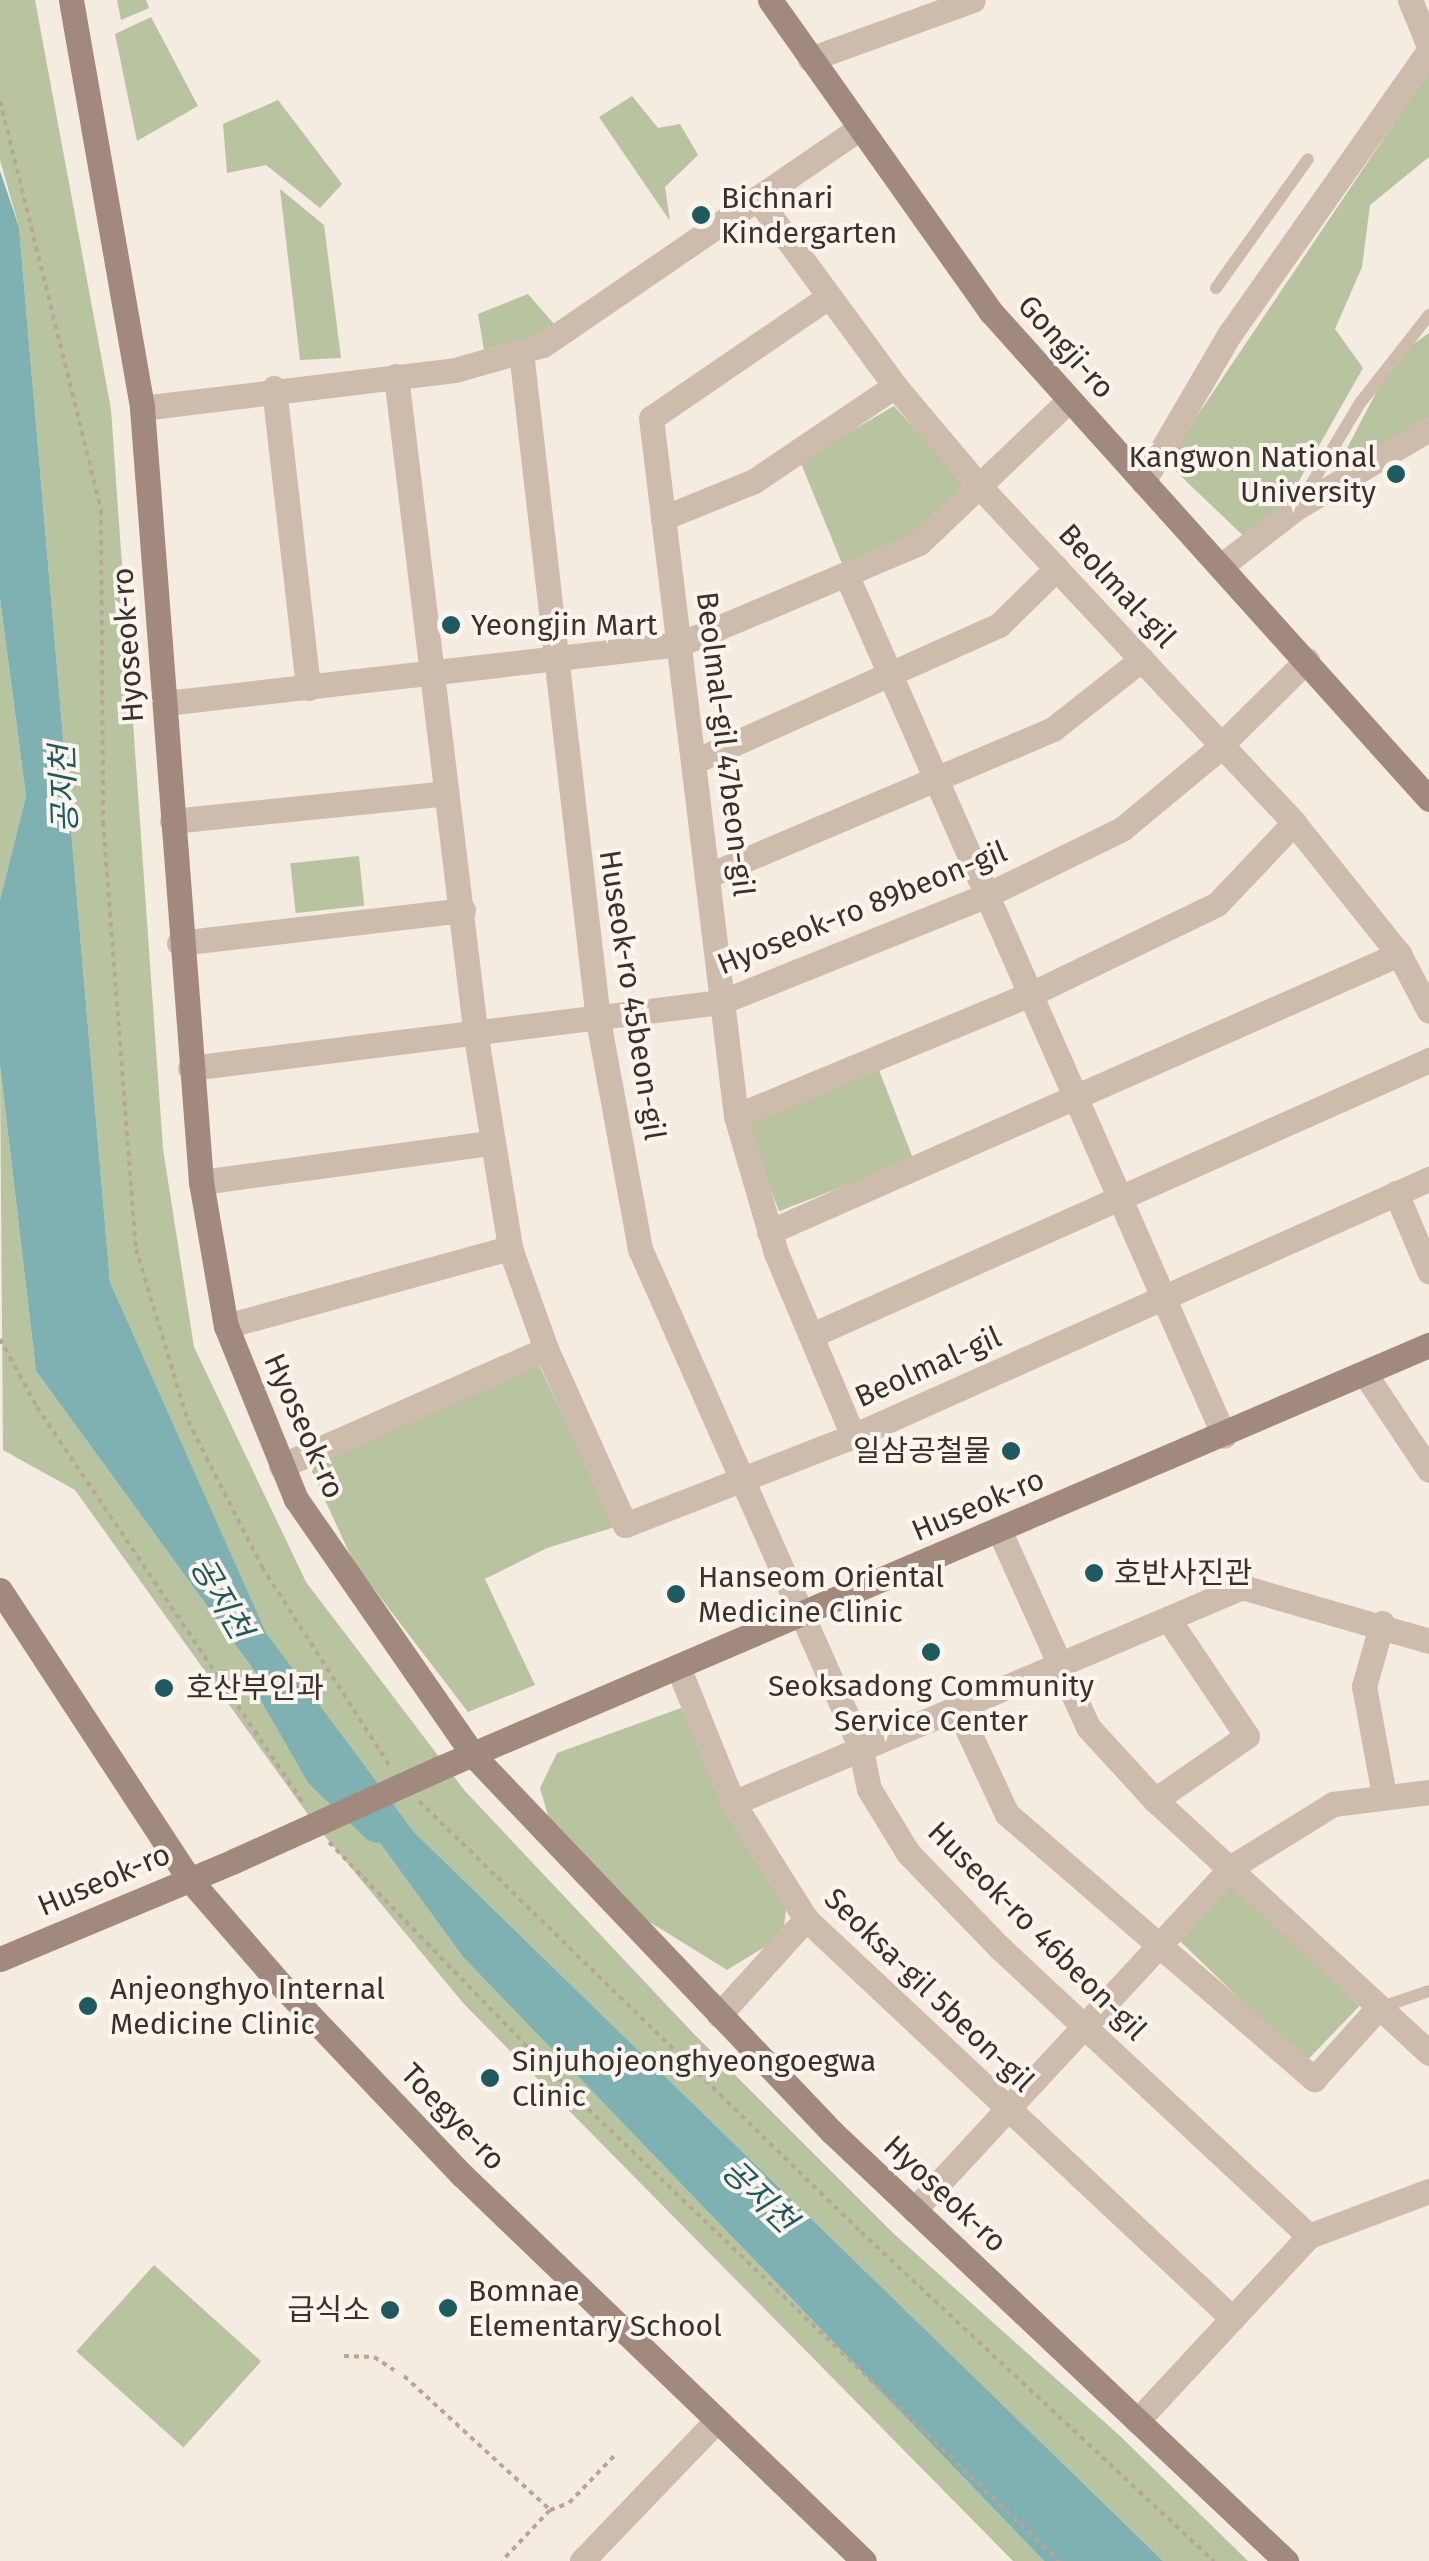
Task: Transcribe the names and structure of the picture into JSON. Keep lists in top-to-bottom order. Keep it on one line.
{"streets":{"street":["Gongji-ro","Beolmal-gil","Hyoseok-ro","Beolmal-gil 47beon-gil","Hyoseok-ro 89beon-gil","Huseok-ro 45beon-gil","Huseok-ro","Huseok-ro 46beon-gil","Seoksa-gil 5beon-gil","Toegye-ro"]},"crossings":[["Gongji-ro","Hyoseok-ro 89beon-gil"],["Beolmal-gil","Beolmal-gil 47beon-gil"],["Beolmal-gil","Hyoseok-ro 89beon-gil"],["Beolmal-gil","Huseok-ro 45beon-gil"],["Hyoseok-ro","Hyoseok-ro 89beon-gil"],["Hyoseok-ro","Huseok-ro"],["Beolmal-gil 47beon-gil","Hyoseok-ro 89beon-gil"],["Hyoseok-ro 89beon-gil","Huseok-ro 45beon-gil"],["Huseok-ro 45beon-gil","Huseok-ro"],["Huseok-ro 45beon-gil","Huseok-ro 46beon-gil"],["Huseok-ro","Huseok-ro 46beon-gil"],["Huseok-ro","Seoksa-gil 5beon-gil"],["Huseok-ro","Toegye-ro"]],"water":["공지천"],"places":["Bichnari Kindergarten","Kangwon National University","Yeongjin Mart","일삼공철물","호반사진관","Hanseom Oriental Medicine Clinic","Seoksadong Community Service Center","호산부인과","Anjeonghyo Internal Medicine Clinic","Sinjuhojeonghyeongoegwa Clinic","Bomnae Elementary School","급식소"]}
